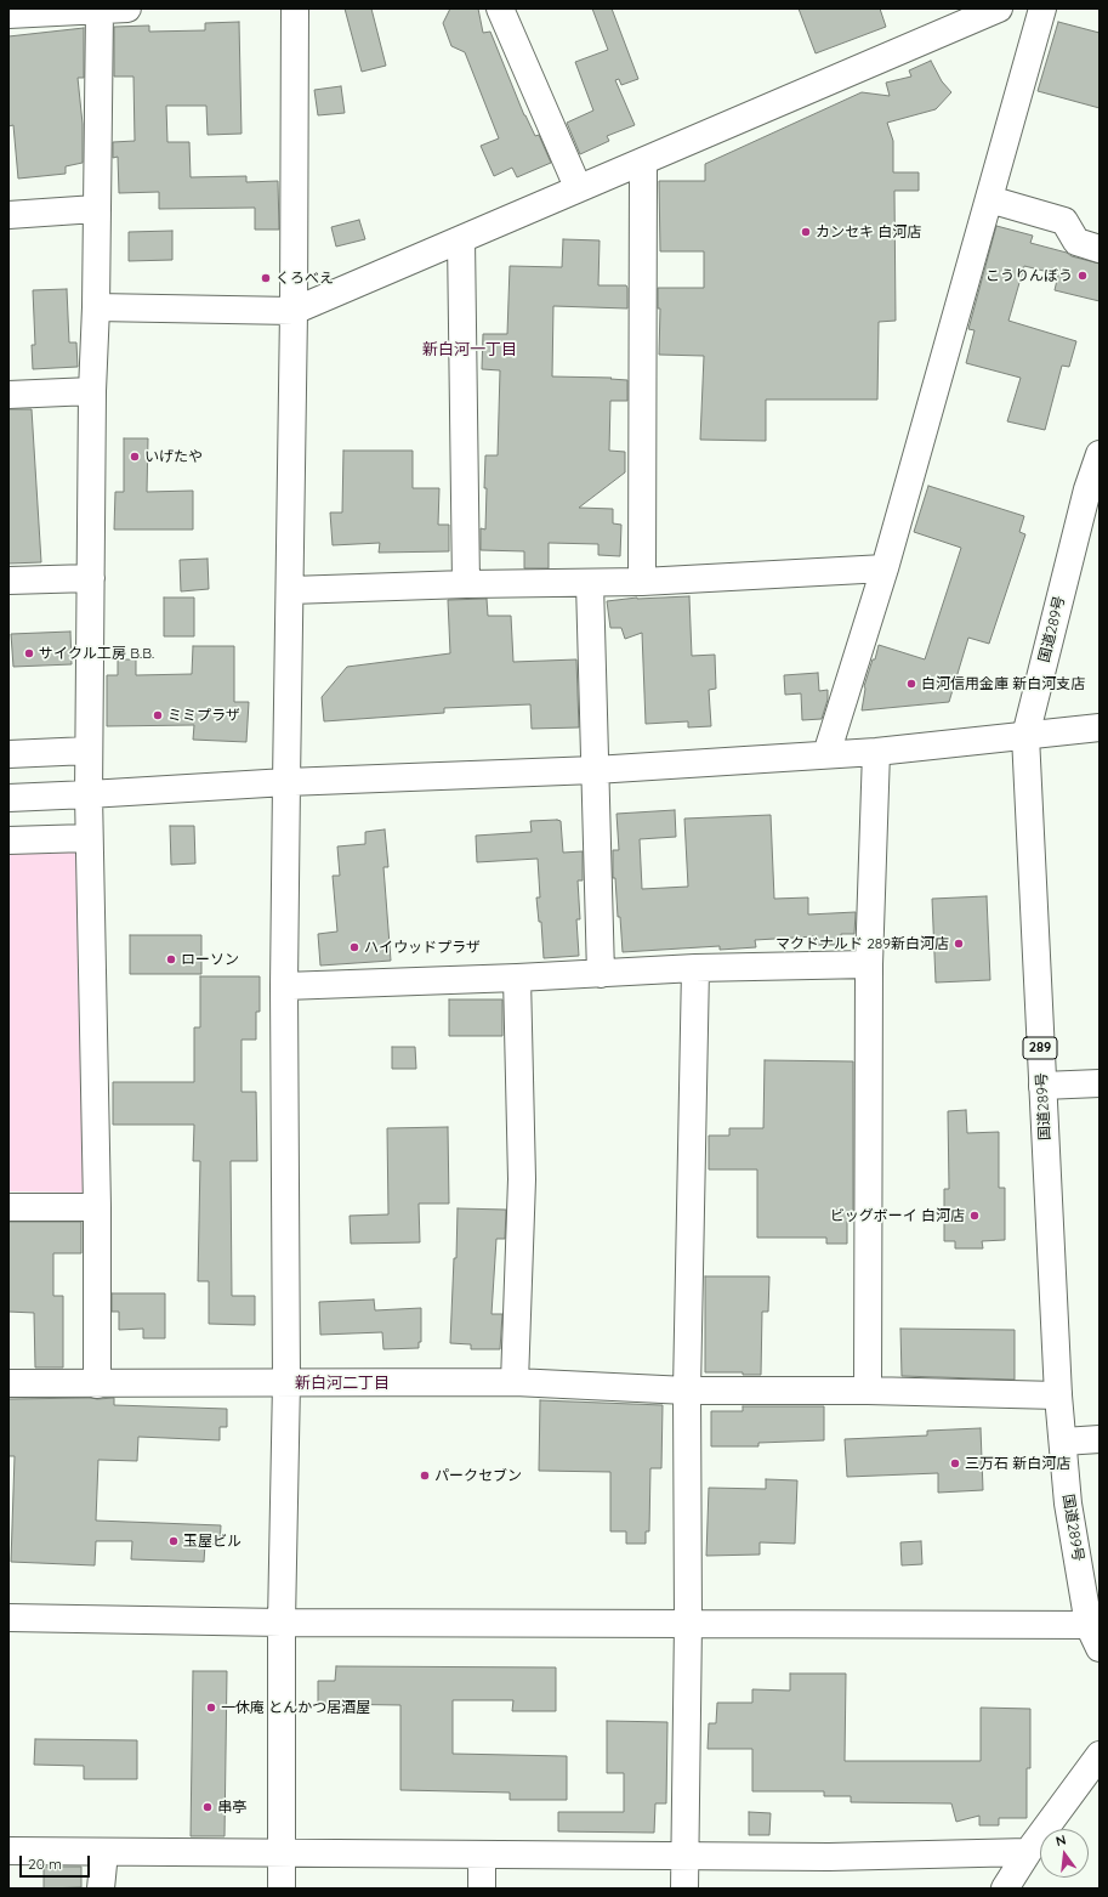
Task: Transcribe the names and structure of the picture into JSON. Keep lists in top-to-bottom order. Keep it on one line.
{"streets":{"main road":["国道289号","289"]},"districts":["新白河一丁目","新白河二丁目"],"places":["カンセキ 白河店","こうりんぼう","くろべえ","いげたや","サイクル工房 B.B.","白河信用金庫 新白河支店","ミミプラザ","マクドナルド 289新白河店","ハイウッドプラザ","ローソン","ビッグボーイ 白河店","三万石 新白河店","パークセブン","玉屋ビル","一休庵 とんかつ居酒屋","串亭"],"scale_bar":"20 m","north":"top"}
